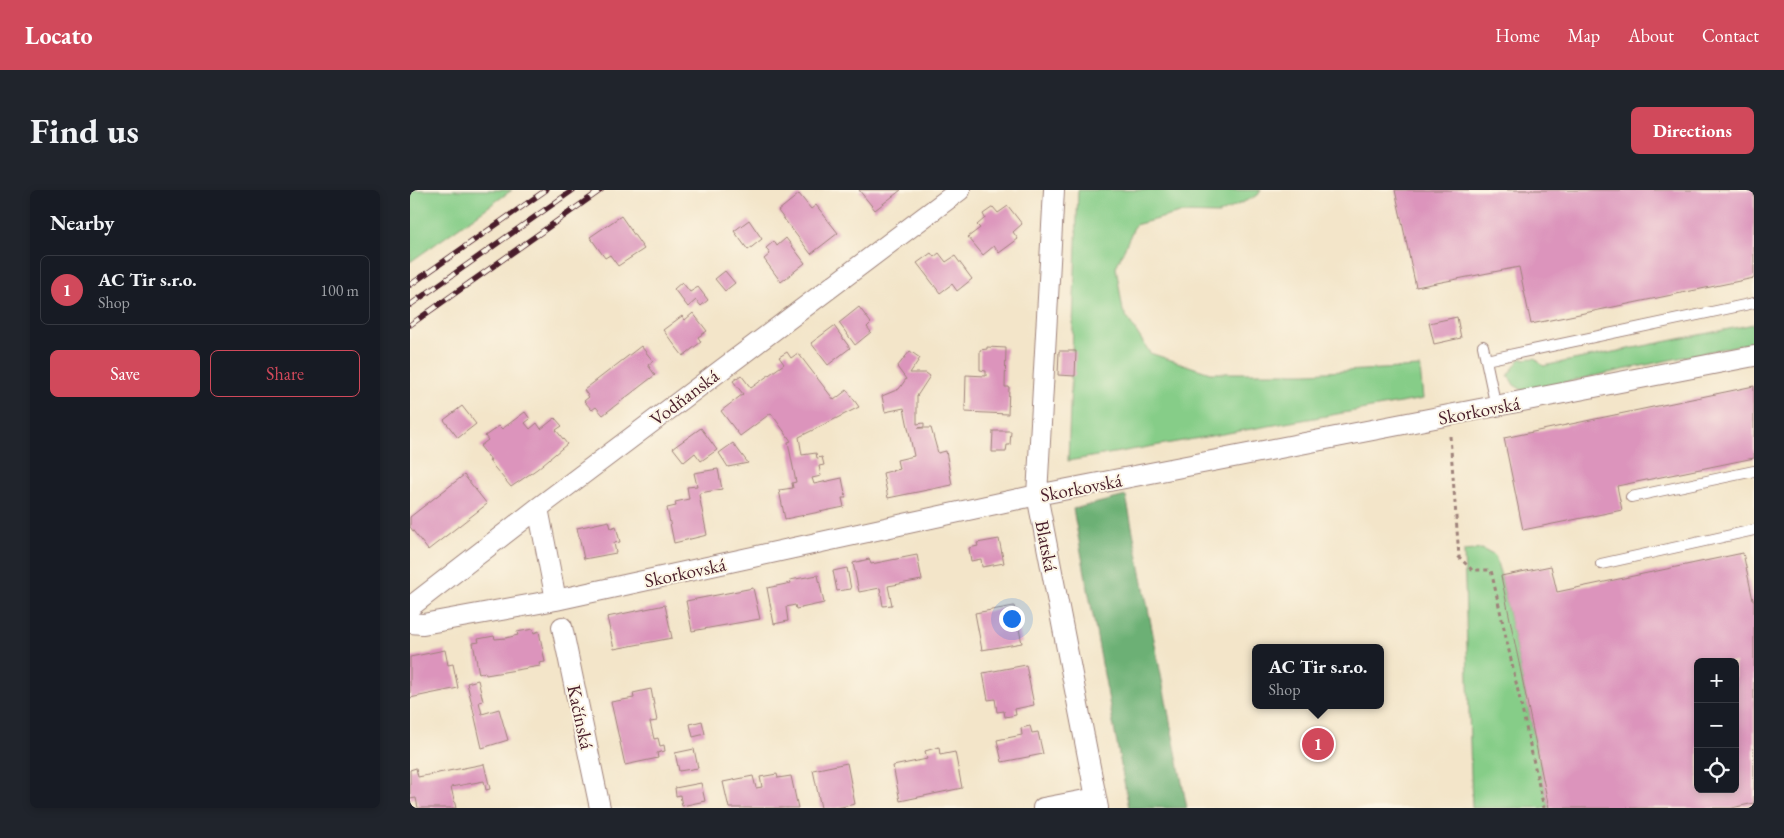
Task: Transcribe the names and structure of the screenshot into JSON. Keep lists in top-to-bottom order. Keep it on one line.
{"streets":{"street":["Vodňanská","Skorkovská","Blatská","Kačínská"]},"crossings":[["Skorkovská","Blatská"]],"page":{"header":"Locato","nav":["Home","Map","About","Contact"],"buttons":["Directions",["Save","Share"]],"title":"Find us","heading":"Nearby","list":[{"mark":"1","name":"AC Tir s.r.o.","note":"Shop","value":"100 m"}],"popup":["AC Tir s.r.o.","Shop"],"map_buttons":["+","−"],"pins":"1"}}
